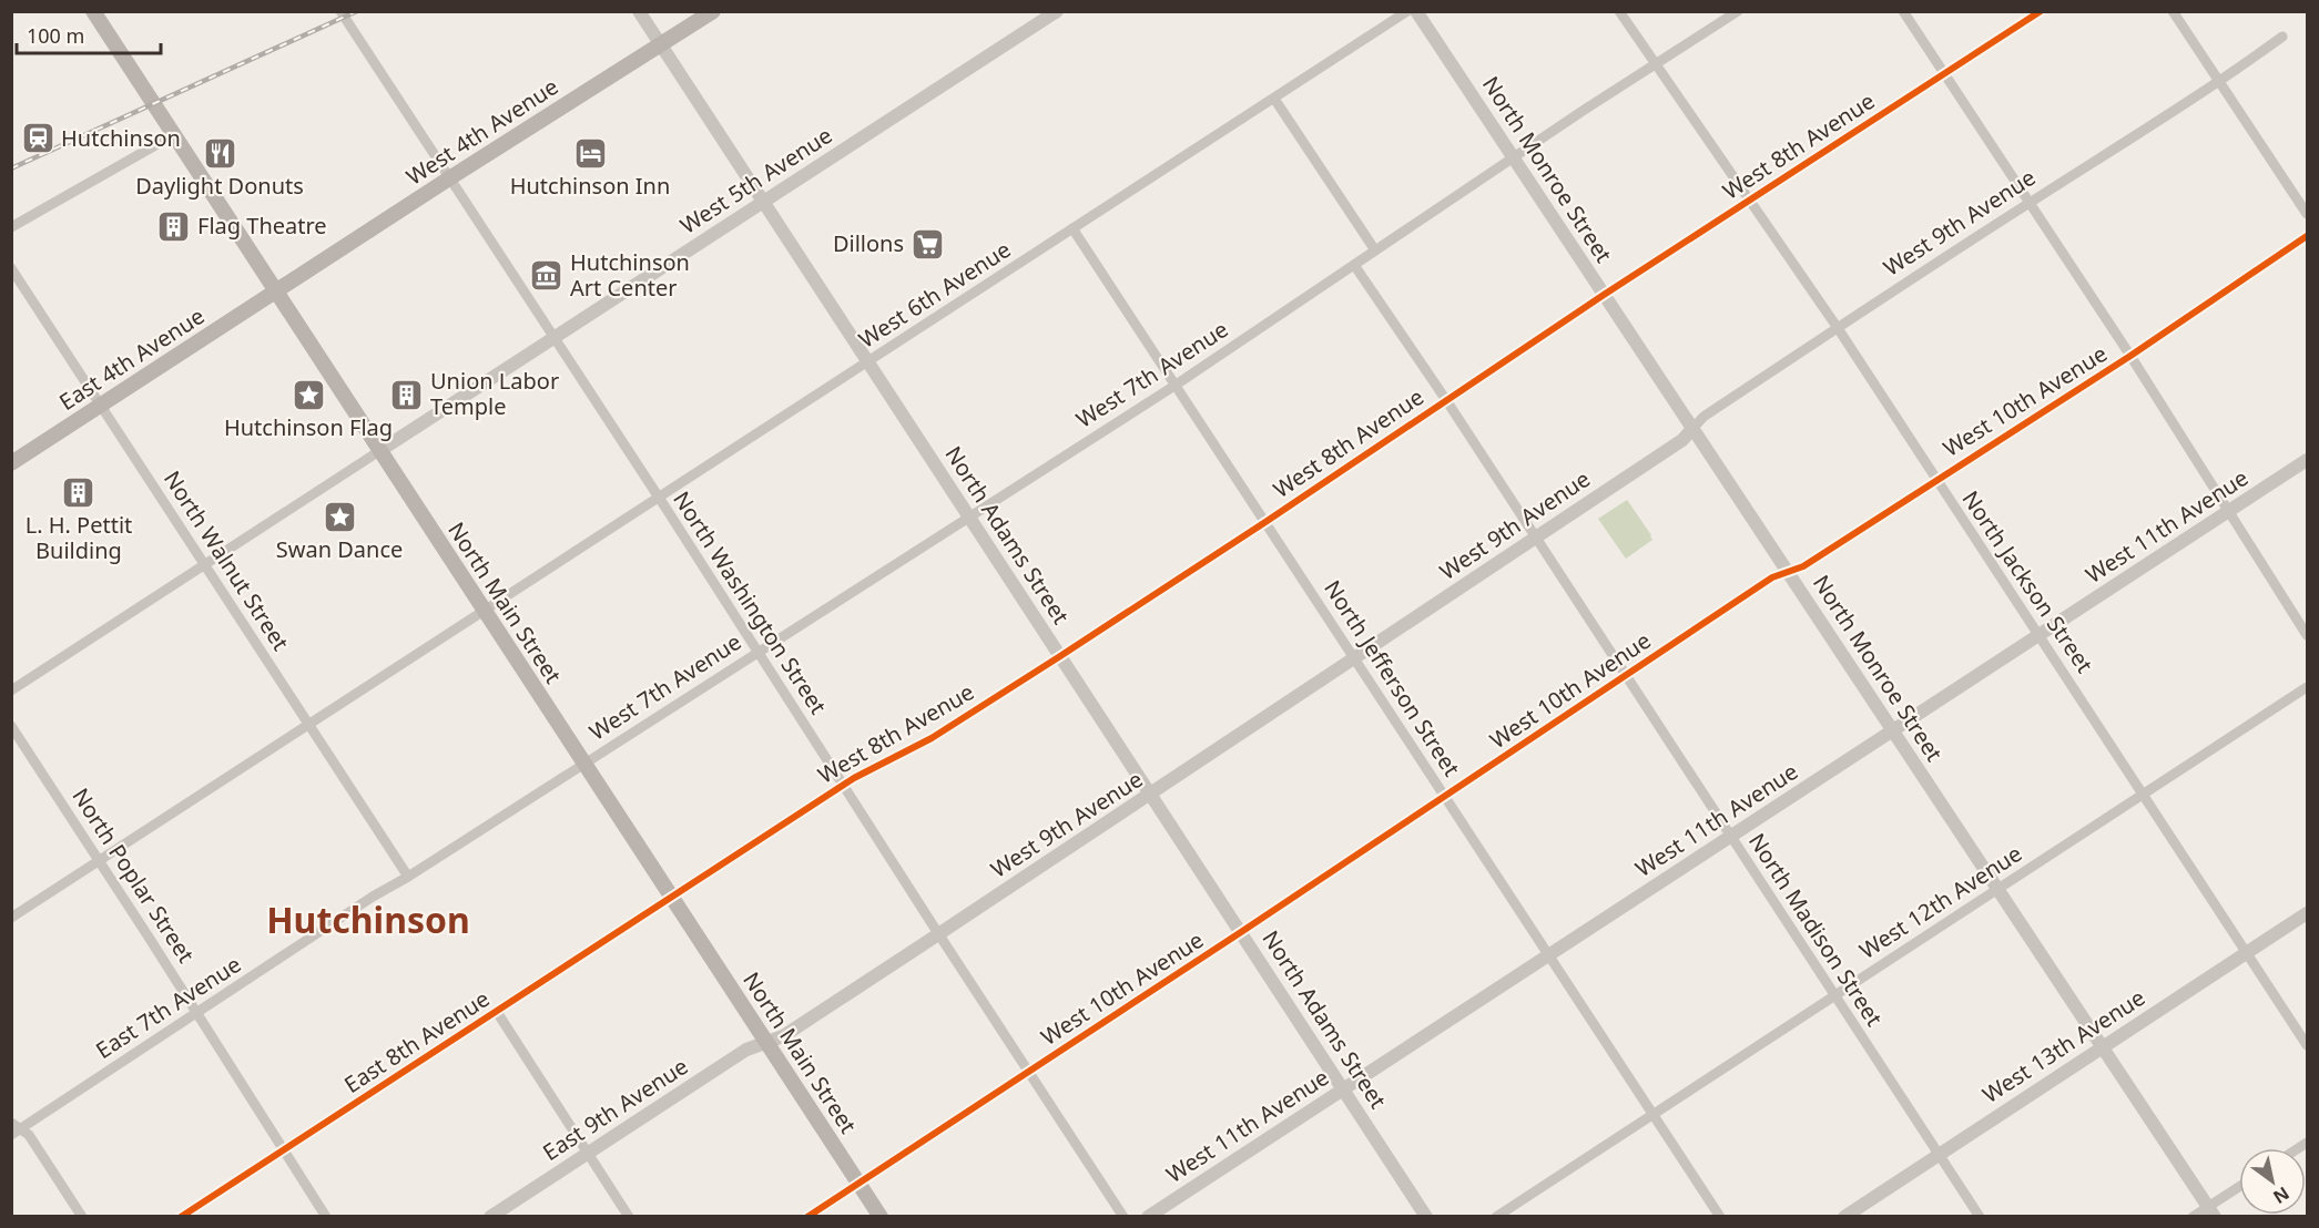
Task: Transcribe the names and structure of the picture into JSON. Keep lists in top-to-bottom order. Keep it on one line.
{"streets":{"main road":["West 4th Avenue","East 4th Avenue","North Main Street"],"street":["West 8th Avenue","North Monroe Street","West 5th Avenue","West 9th Avenue","West 6th Avenue","West 7th Avenue","West 10th Avenue","West 11th Avenue","North Adams Street","North Walnut Street","North Jackson Street","North Washington Street","North Jefferson Street","North Poplar Street","West 12th Avenue","North Madison Street","East 7th Avenue","East 8th Avenue","West 13th Avenue","East 9th Avenue"]},"crossings":[["West 4th Avenue","East 4th Avenue"],["West 4th Avenue","North Adams Street"],["West 4th Avenue","North Main Street"],["West 4th Avenue","North Washington Street"],["West 8th Avenue","North Monroe Street"],["West 8th Avenue","North Adams Street"],["West 8th Avenue","North Jackson Street"],["West 8th Avenue","North Main Street"],["West 8th Avenue","North Washington Street"],["West 8th Avenue","North Jefferson Street"],["West 8th Avenue","North Madison Street"],["West 8th Avenue","East 8th Avenue"],["North Monroe Street","West 9th Avenue"],["North Monroe Street","West 7th Avenue"],["North Monroe Street","West 10th Avenue"],["North Monroe Street","West 11th Avenue"],["North Monroe Street","West 12th Avenue"],["North Monroe Street","West 13th Avenue"],["West 5th Avenue","North Adams Street"],["West 5th Avenue","North Main Street"],["West 5th Avenue","North Washington Street"],["West 9th Avenue","North Adams Street"],["West 9th Avenue","North Jackson Street"],["West 9th Avenue","North Main Street"],["West 9th Avenue","North Washington Street"],["West 9th Avenue","North Jefferson Street"],["West 9th Avenue","North Madison Street"],["West 9th Avenue","East 9th Avenue"],["West 6th Avenue","North Adams Street"],["West 6th Avenue","North Walnut Street"],["West 6th Avenue","North Main Street"],["West 6th Avenue","North Washington Street"],["West 6th Avenue","North Jefferson Street"],["West 6th Avenue","North Poplar Street"],["East 4th Avenue","North Walnut Street"],["East 4th Avenue","North Main Street"],["West 7th Avenue","North Adams Street"],["West 7th Avenue","North Jackson Street"],["West 7th Avenue","North Main Street"],["West 7th Avenue","North Washington Street"],["West 7th Avenue","North Jefferson Street"],["West 7th Avenue","North Madison Street"],["West 7th Avenue","East 7th Avenue"],["West 10th Avenue","North Adams Street"],["West 10th Avenue","North Jackson Street"],["West 10th Avenue","North Main Street"],["West 10th Avenue","North Washington Street"],["West 10th Avenue","North Jefferson Street"],["West 10th Avenue","North Madison Street"],["West 11th Avenue","North Adams Street"],["West 11th Avenue","North Jackson Street"],["West 11th Avenue","North Jefferson Street"],["West 11th Avenue","North Madison Street"],["North Walnut Street","East 7th Avenue"],["North Jackson Street","West 12th Avenue"],["North Jackson Street","West 13th Avenue"],["North Main Street","East 7th Avenue"],["North Main Street","East 8th Avenue"],["North Main Street","East 9th Avenue"],["North Jefferson Street","West 12th Avenue"],["North Poplar Street","East 7th Avenue"],["North Poplar Street","East 8th Avenue"],["West 12th Avenue","North Madison Street"],["North Madison Street","West 13th Avenue"]],"districts":["Hutchinson"],"places":{"station":["Hutchinson"],"restaurant":["Daylight Donuts"],"hotel":["Hutchinson Inn"],"building":["Flag Theatre","Union Labor Temple","L. H. Pettit Building"],"supermarket":["Dillons"],"museum":["Hutchinson Art Center"],"place":["Hutchinson Flag","Swan Dance"]},"scale_bar":"100 m","north":"bottom right"}
